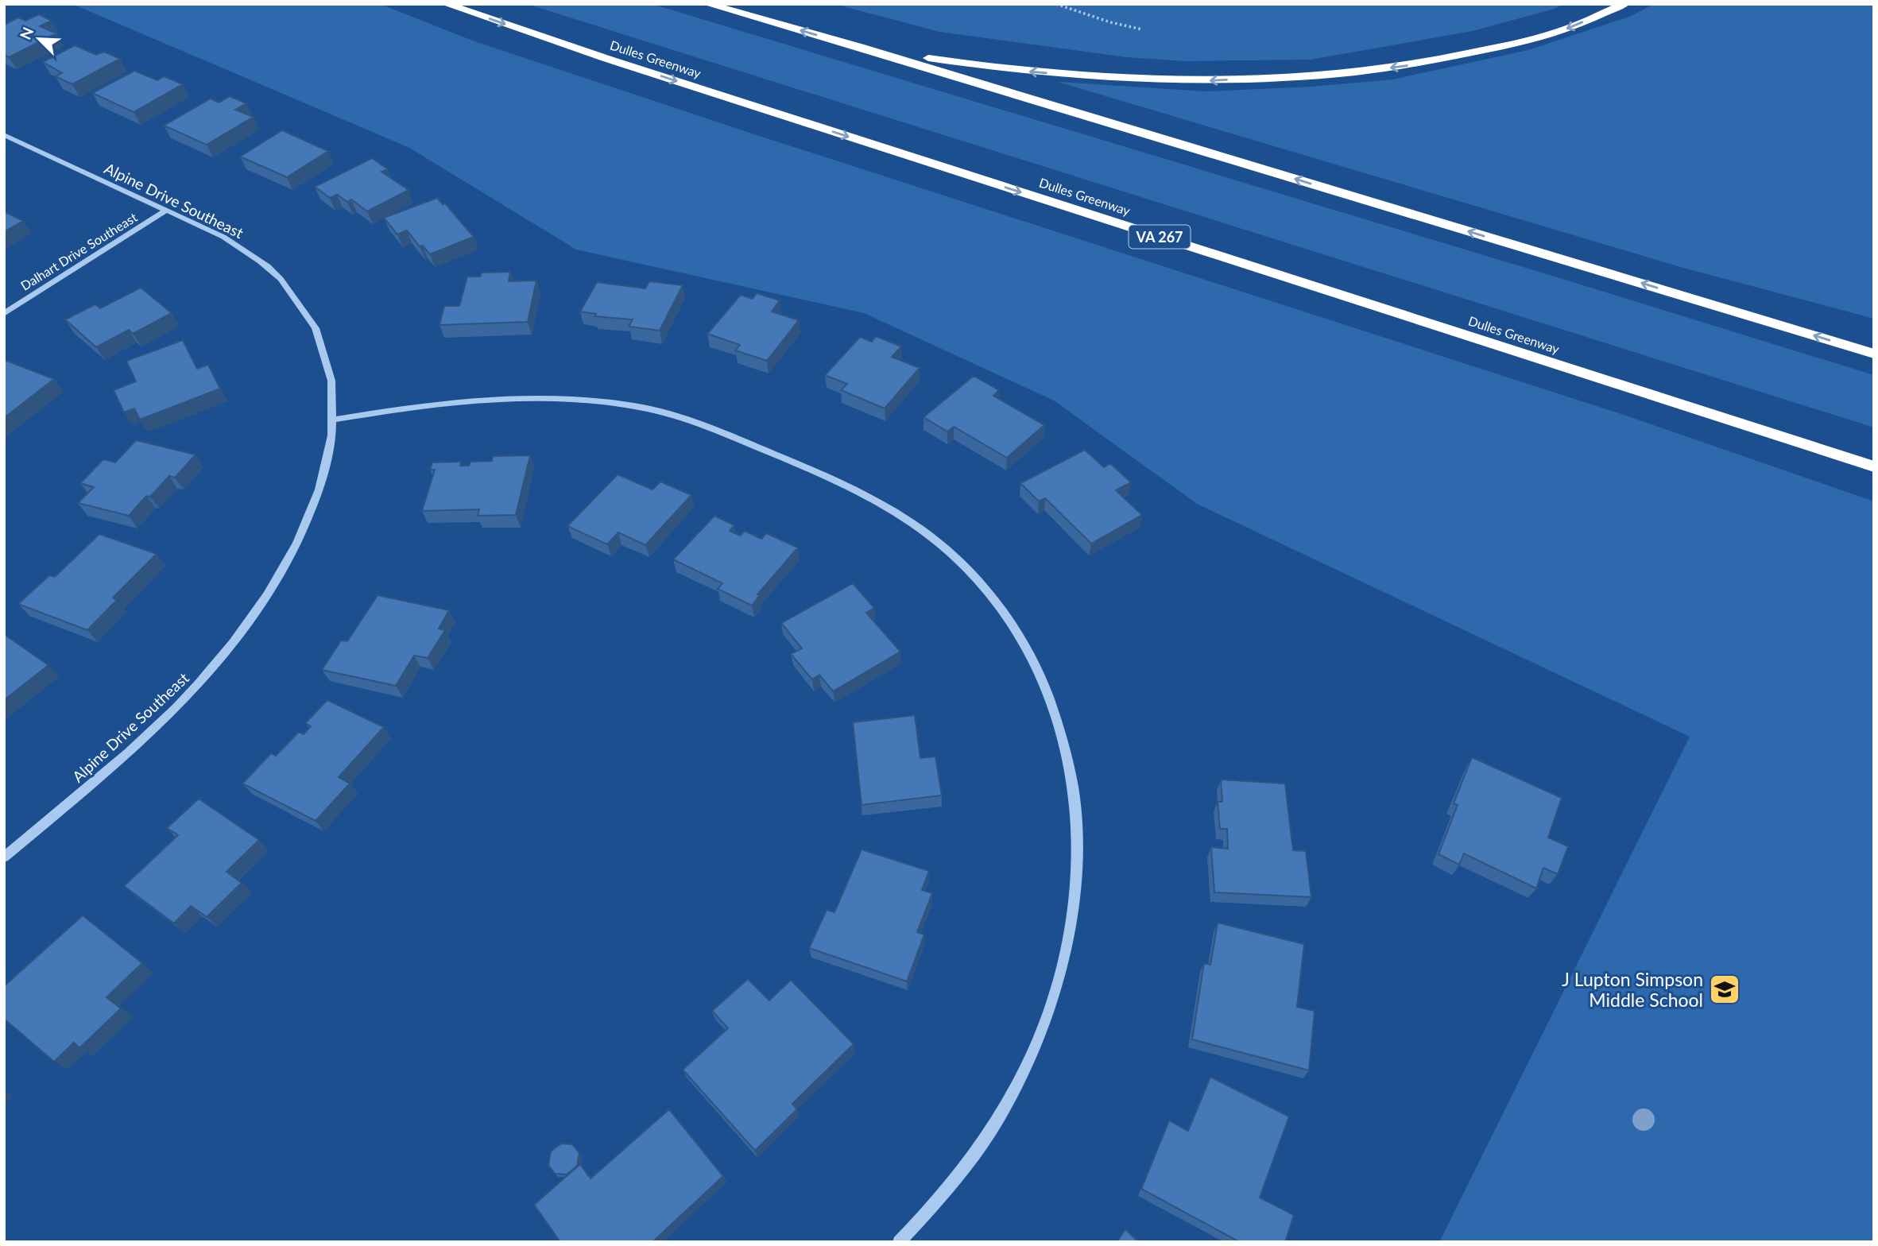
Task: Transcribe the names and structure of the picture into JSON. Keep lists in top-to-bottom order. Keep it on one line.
{"streets":{"highway":["Dulles Greenway","VA 267"],"street":["Alpine Drive Southeast","Dalhart Drive Southeast"]},"crossings":[["Alpine Drive Southeast","Dalhart Drive Southeast"]],"places":{"school or university":["J Lupton Simpson Middle School"]},"north":"top left"}
